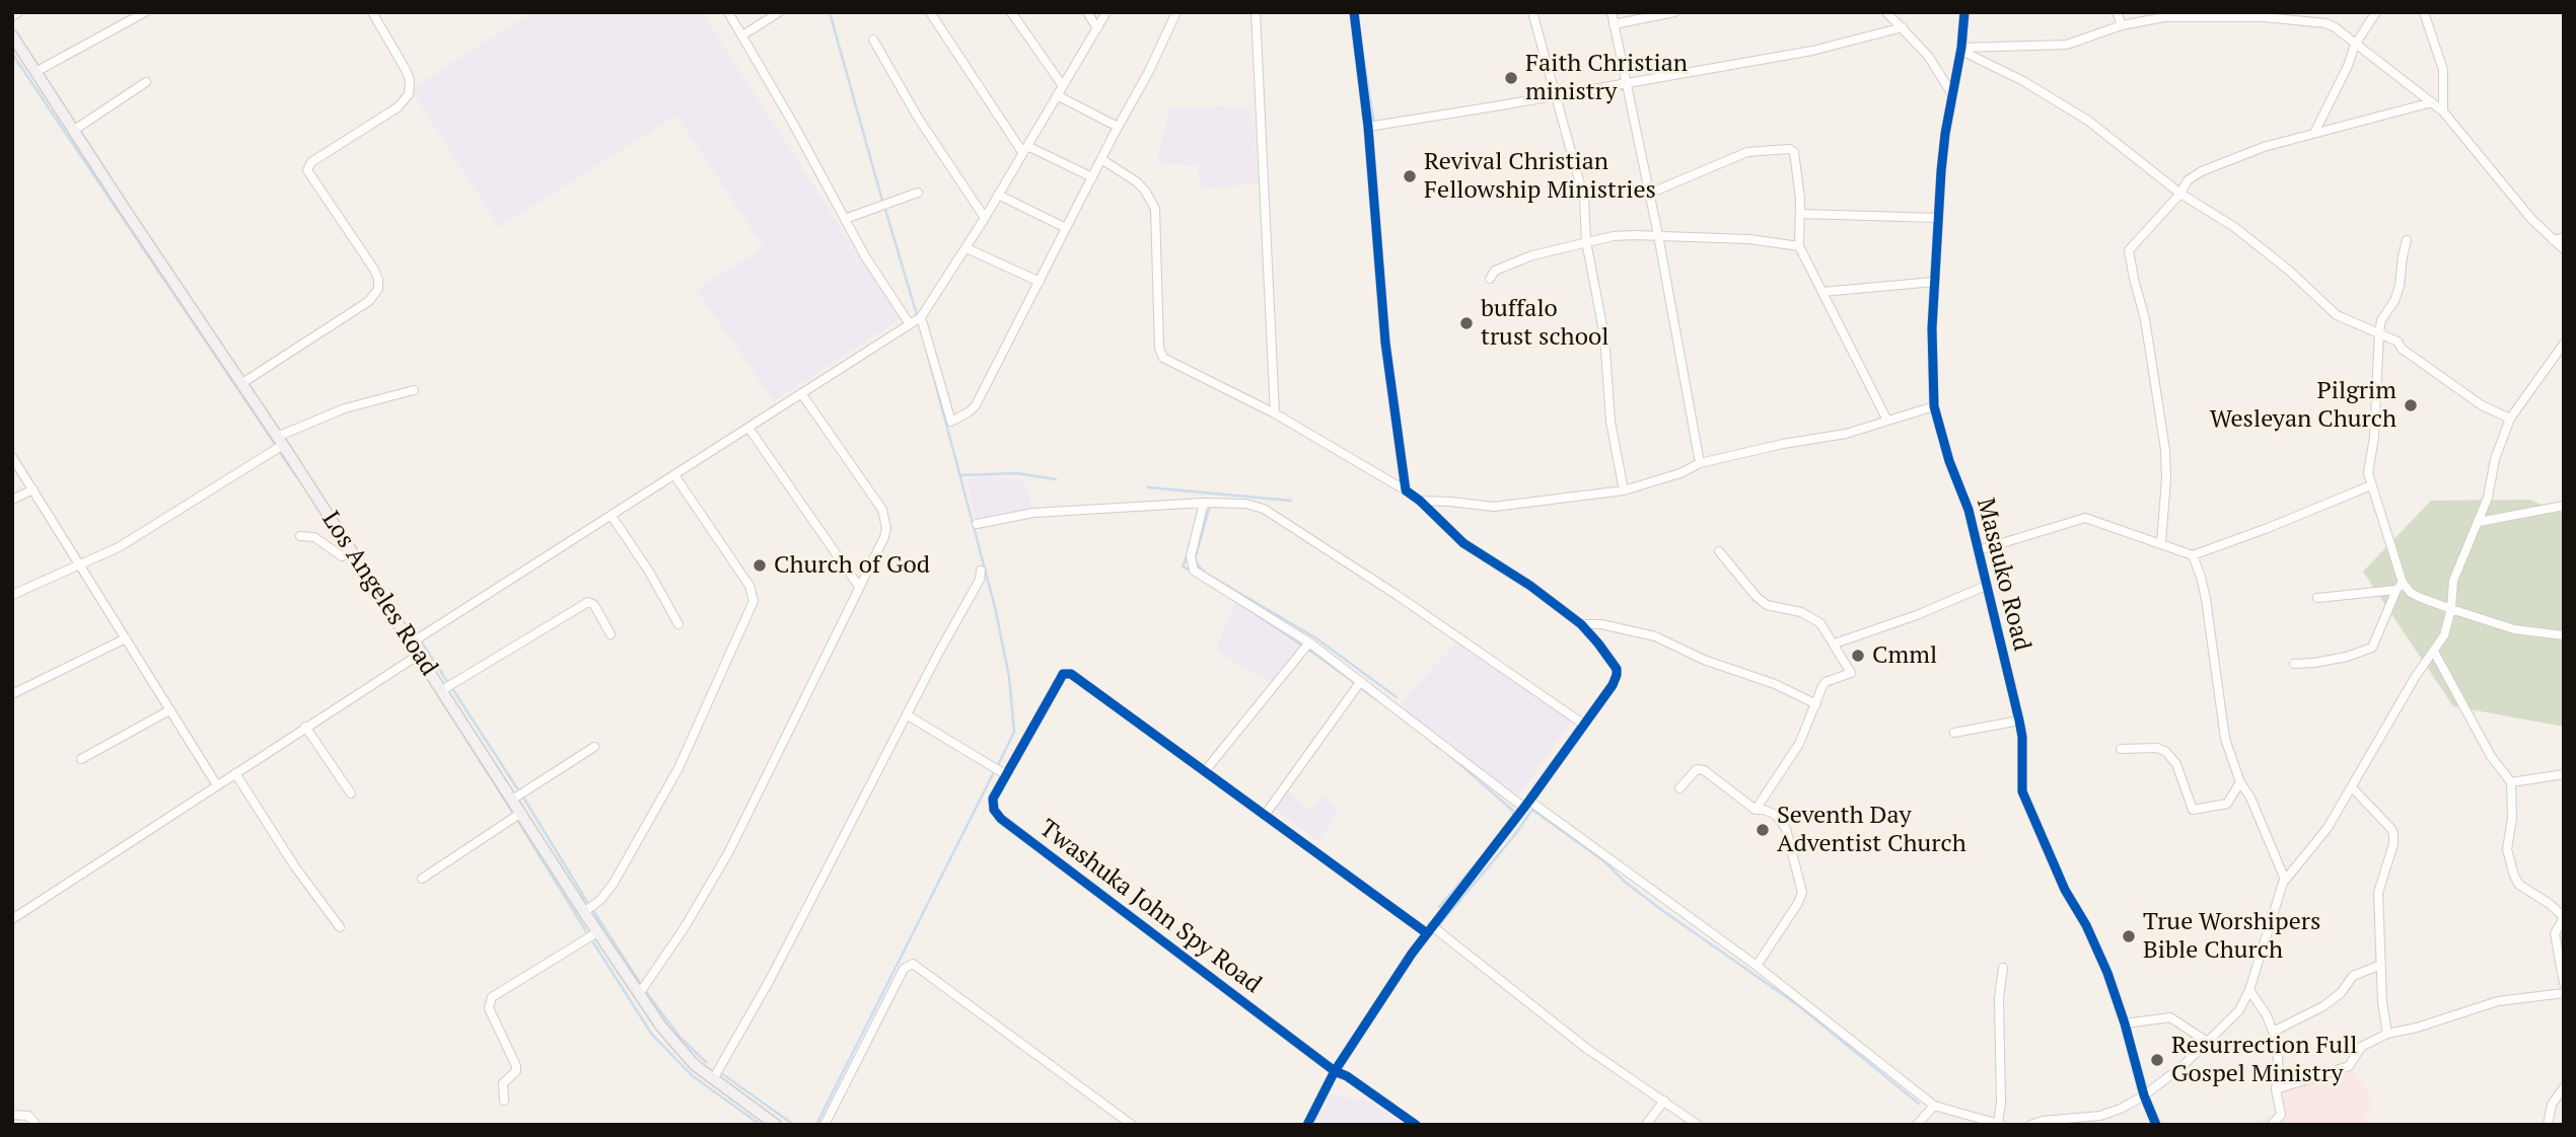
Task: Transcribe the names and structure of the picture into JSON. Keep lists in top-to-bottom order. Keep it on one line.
{"streets":{"main road":["Los Angeles Road"],"street":["Masauko Road","Twashuka John Spy Road"]},"places":["Faith Christian ministry","Revival Christian Fellowship Ministries","buffalo trust school","Pilgrim Wesleyan Church","Church of God","Cmml","Seventh Day Adventist Church","True Worshipers Bible Church","Resurrection Full Gospel Ministry"]}
